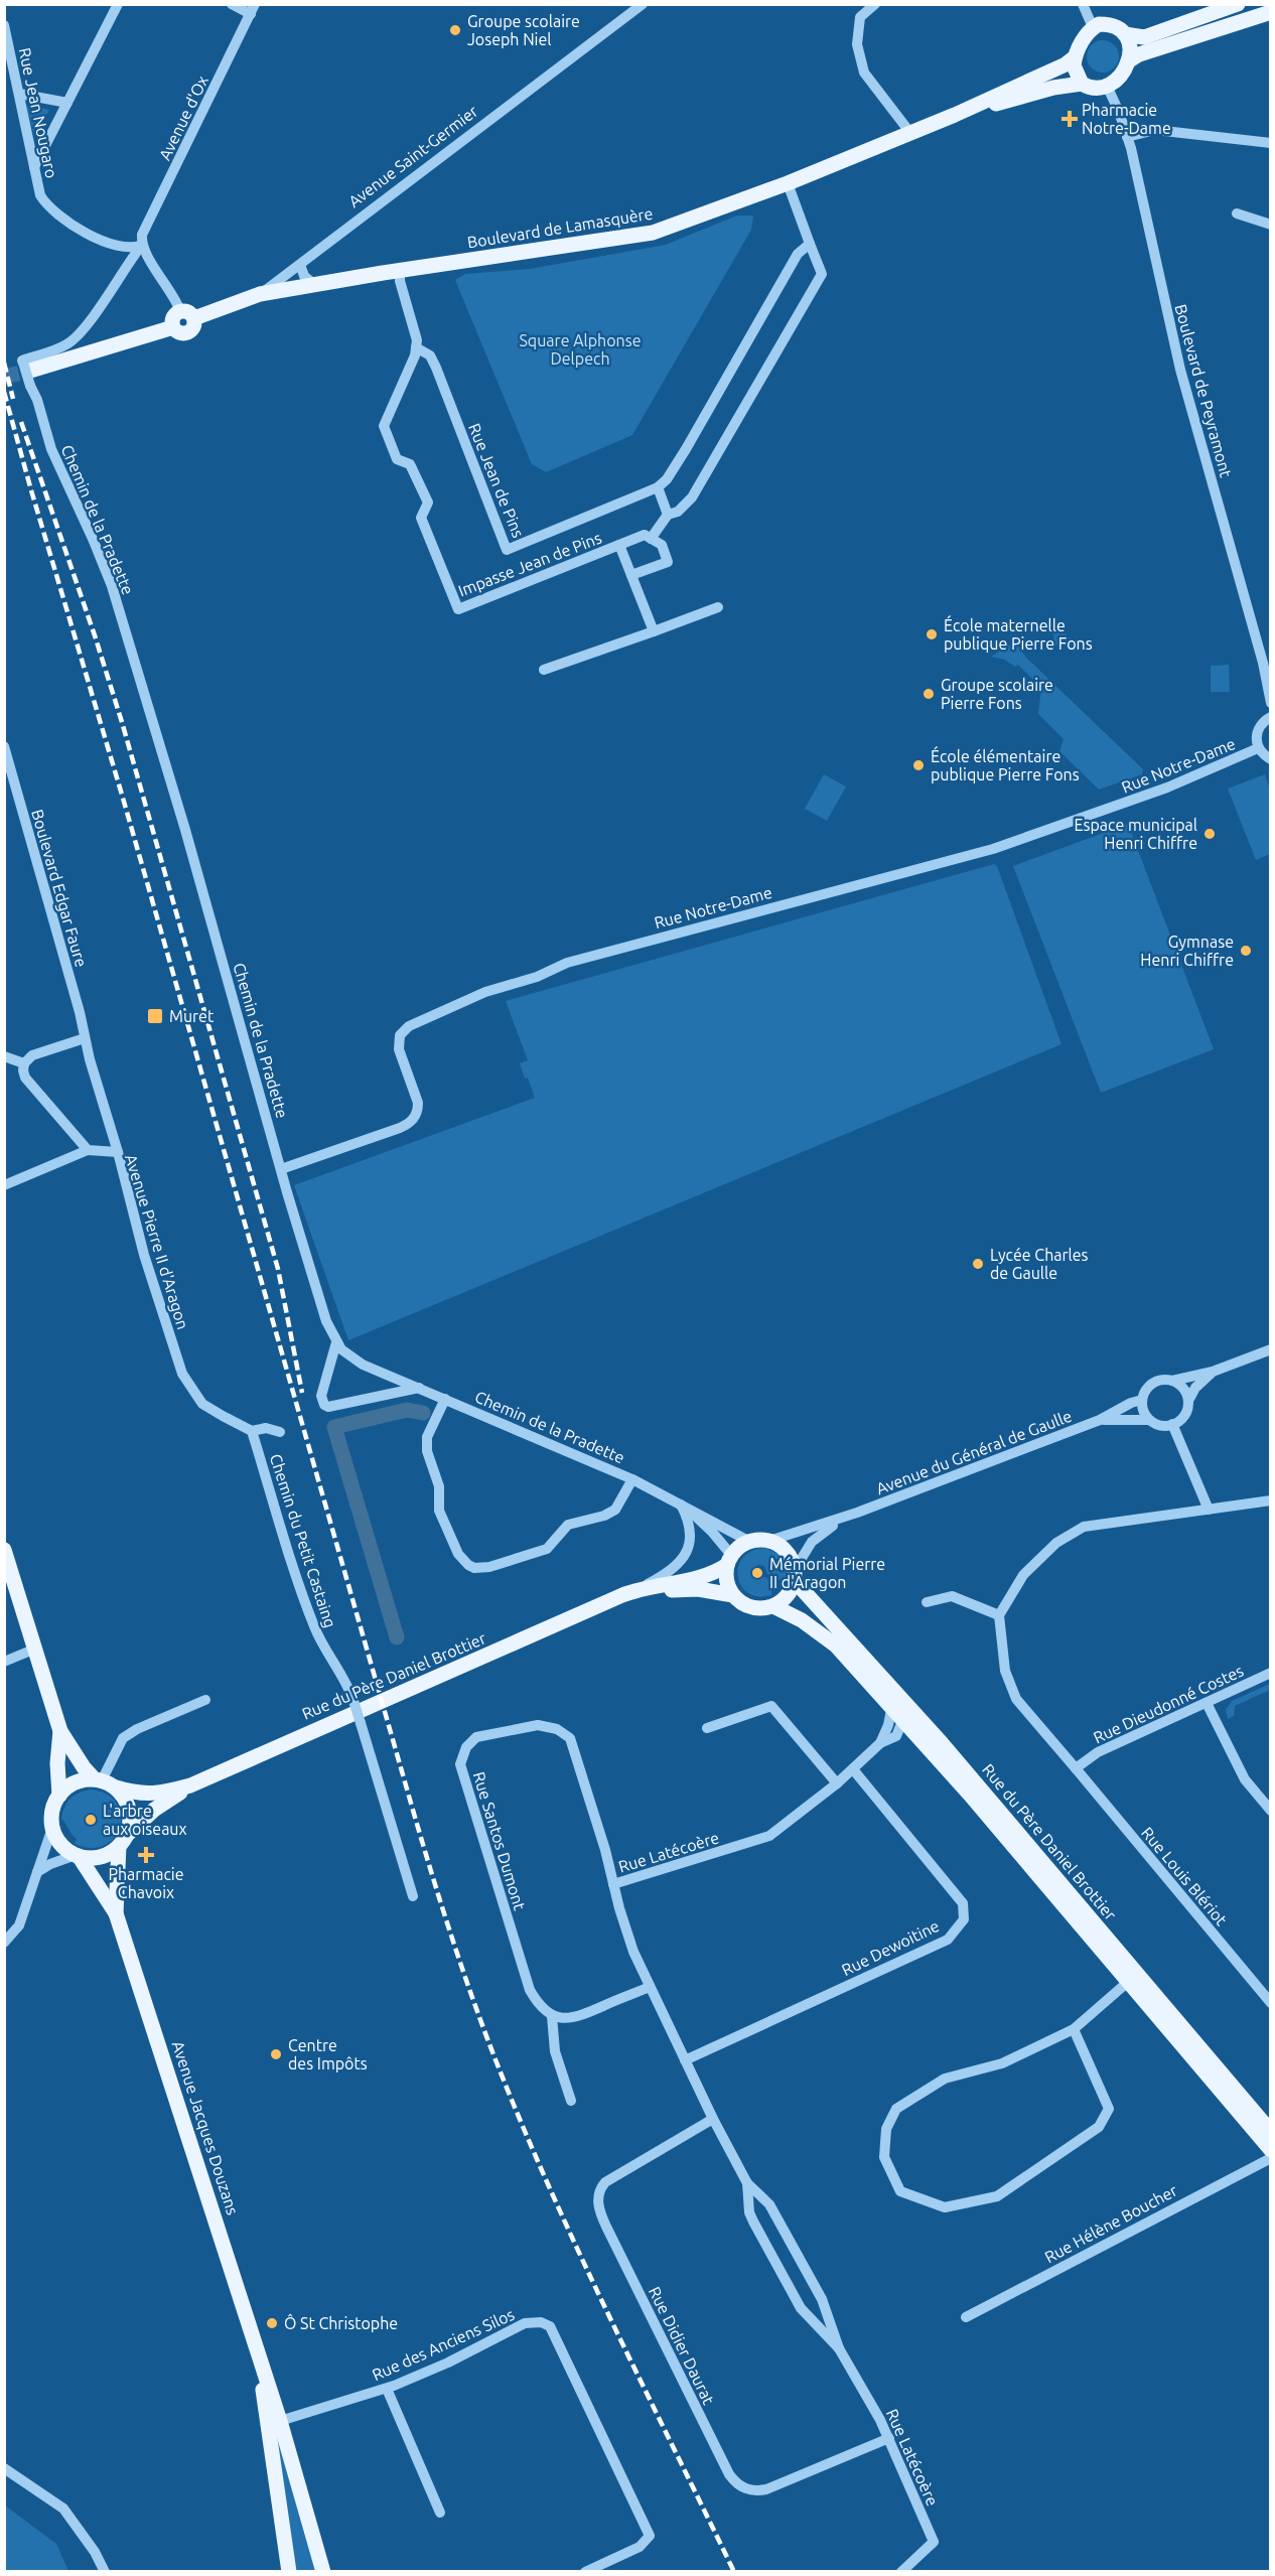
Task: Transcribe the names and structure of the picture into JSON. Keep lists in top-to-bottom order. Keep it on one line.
{"streets":{"main road":["Avenue Saint-Germier","Boulevard de Lamasquère","Rue du Père Daniel Brottier","Avenue Jacques Douzans"],"street":["Rue Jean Nougaro","Avenue d'Ox","Boulevard de Peyramont","Rue Jean de Pins","Chemin de la Pradette","Impasse Jean de Pins","Rue Notre-Dame","Boulevard Edgar Faure","Avenue Pierre II d'Aragon","Avenue du Général de Gaulle","Chemin du Petit Castaing","Rue Dieudonné Costes","Rue Santos Dumont","Rue Latécoère","Rue Louis Blériot","Rue Dewoitine","Rue Hélène Boucher","Rue des Anciens Silos","Rue Didier Daurat"]},"crossings":[["Rue Jean Nougaro","Avenue d'Ox"],["Avenue Saint-Germier","Boulevard de Lamasquère"],["Avenue Saint-Germier","Chemin de la Pradette"],["Boulevard de Lamasquère","Boulevard de Peyramont"],["Boulevard de Lamasquère","Impasse Jean de Pins"],["Rue Jean de Pins","Impasse Jean de Pins"],["Chemin de la Pradette","Rue Notre-Dame"],["Chemin de la Pradette","Rue du Père Daniel Brottier"],["Boulevard Edgar Faure","Avenue Pierre II d'Aragon"],["Avenue Pierre II d'Aragon","Chemin du Petit Castaing"],["Rue du Père Daniel Brottier","Rue Latécoère"],["Rue du Père Daniel Brottier","Avenue Jacques Douzans"],["Rue Dieudonné Costes","Rue Louis Blériot"],["Rue Santos Dumont","Rue Latécoère"],["Rue Latécoère","Rue Dewoitine"],["Rue Latécoère","Rue Didier Daurat"],["Avenue Jacques Douzans","Rue des Anciens Silos"]],"parks":["Square Alphonse Delpech"],"places":{"other":["Groupe scolaire Joseph Niel","École maternelle publique Pierre Fons","Groupe scolaire Pierre Fons","École élémentaire publique Pierre Fons","Espace municipal Henri Chiffre","Gymnase Henri Chiffre","Lycée Charles de Gaulle","Mémorial Pierre II d'Aragon","L'arbre aux oiseaux","Centre des Impôts","Ô St Christophe"],"health":["Pharmacie Notre-Dame","Pharmacie Chavoix"],"transit":["Muret"]}}
